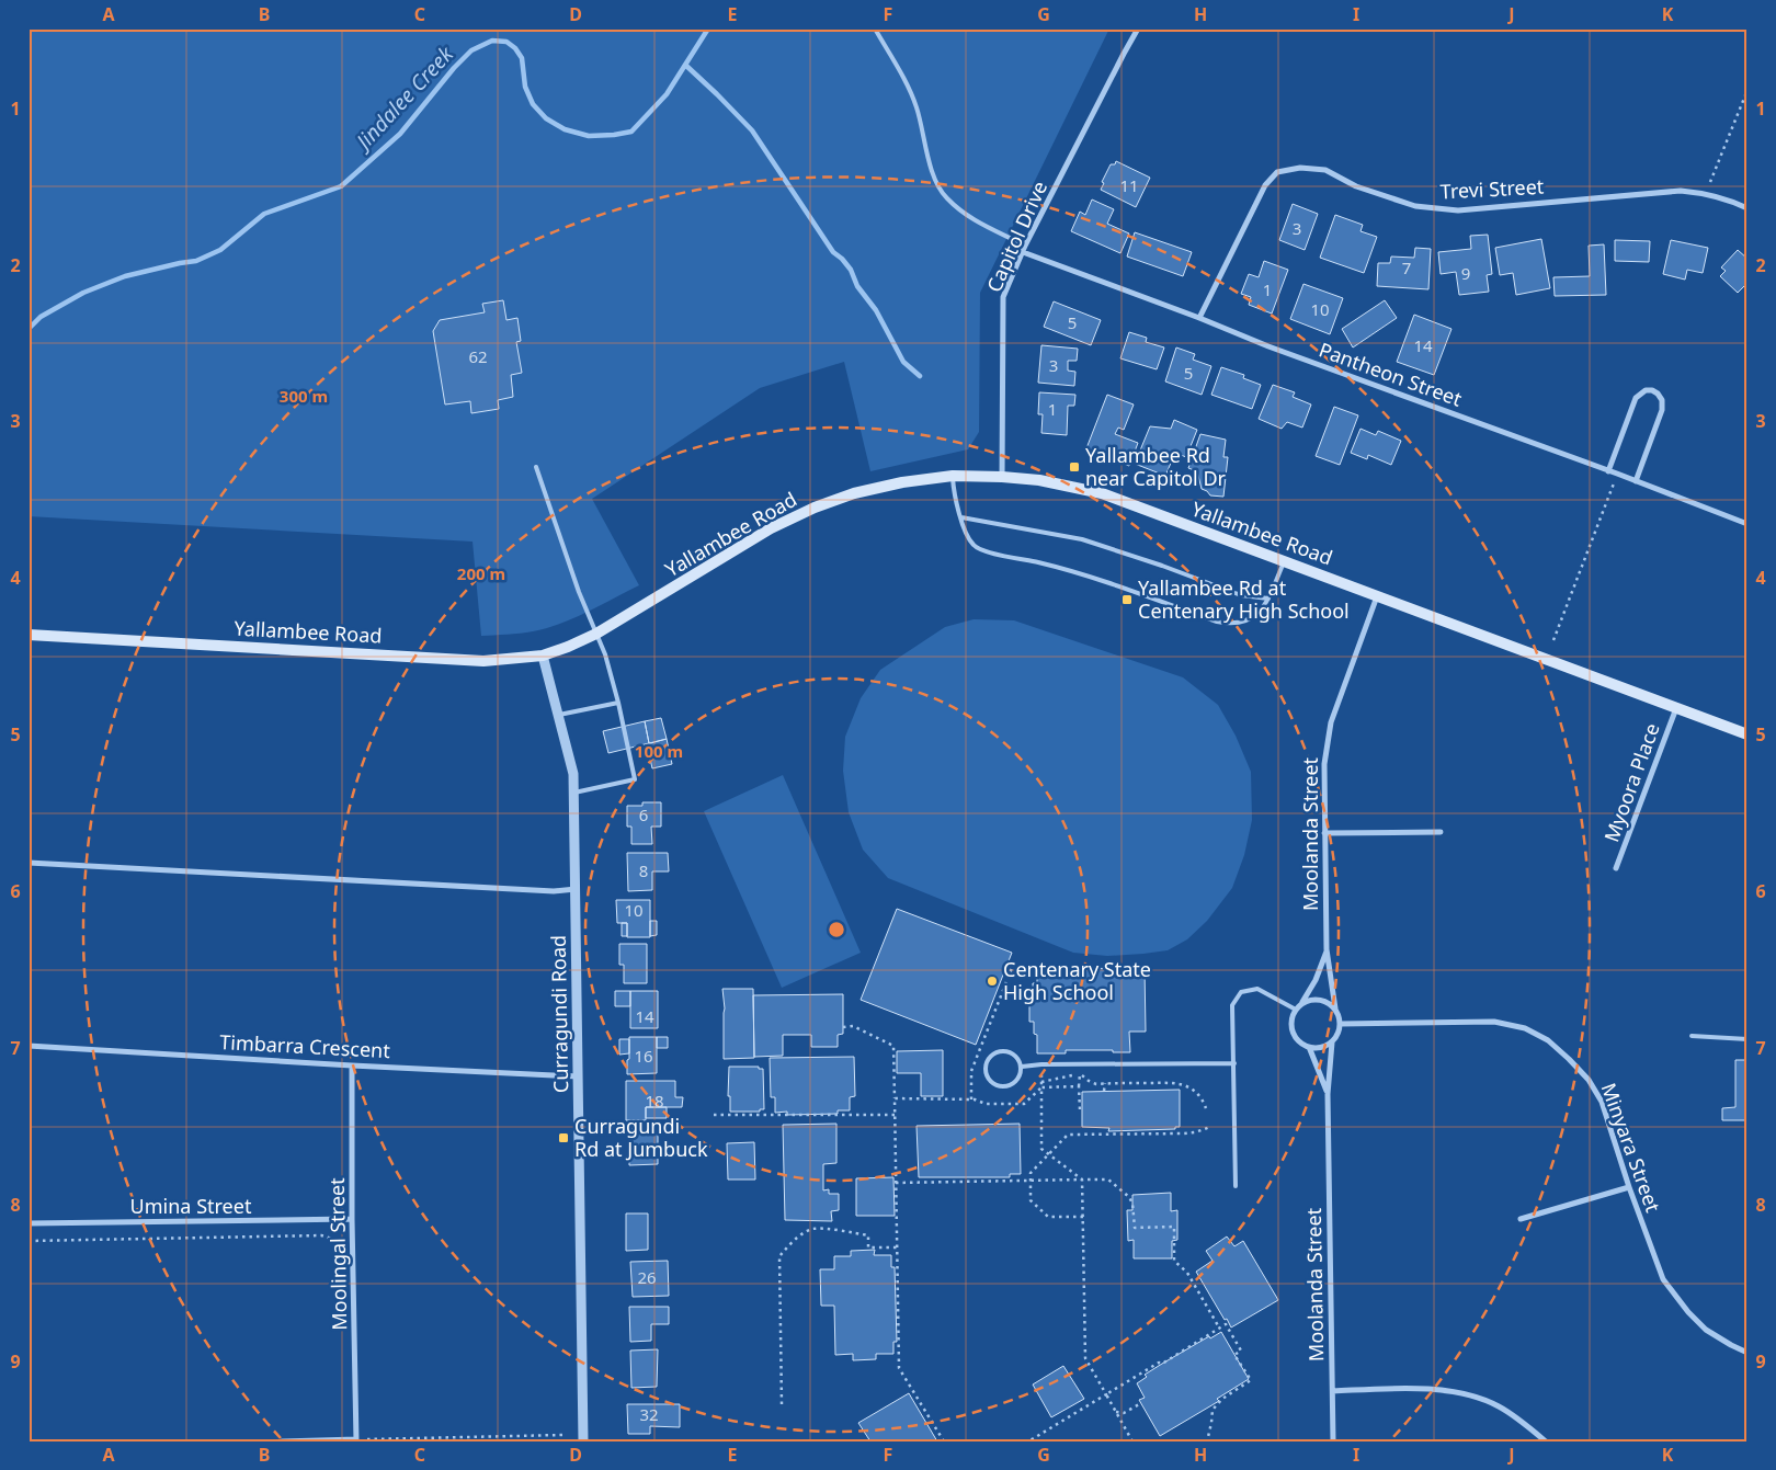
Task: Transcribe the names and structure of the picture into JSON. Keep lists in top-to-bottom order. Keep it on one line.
{"streets":{"main road":["Yallambee Road"],"street":["Trevi Street","Capitol Drive","Pantheon Street","Myoora Place","Moolanda Street","Curragundi Road","Timbarra Crescent","Minyara Street","Umina Street","Moolingal Street"]},"crossings":[["Trevi Street","Pantheon Street"],["Capitol Drive","Pantheon Street"],["Capitol Drive","Yallambee Road"],["Yallambee Road","Myoora Place"],["Yallambee Road","Moolanda Street"],["Yallambee Road","Curragundi Road"],["Moolanda Street","Minyara Street"],["Curragundi Road","Timbarra Crescent"],["Timbarra Crescent","Moolingal Street"],["Umina Street","Moolingal Street"]],"water":["Jindalee Creek"],"places":{"transit":["Yallambee Rd near Capitol Dr","Yallambee Rd at Centenary High School","Curragundi Rd at Jumbuck"],"other":["Centenary State High School"]},"house_numbers":["11","3","7","9","1","10","5","14","62","3","5","1","6","8","10","14","16","18","26","32"],"grid":{"columns":["A","B","C","D","E","F","G","H","I","J","K"],"rows":["1","2","3","4","5","6","7","8","9"]},"rings":["300 m","200 m","100 m"]}
